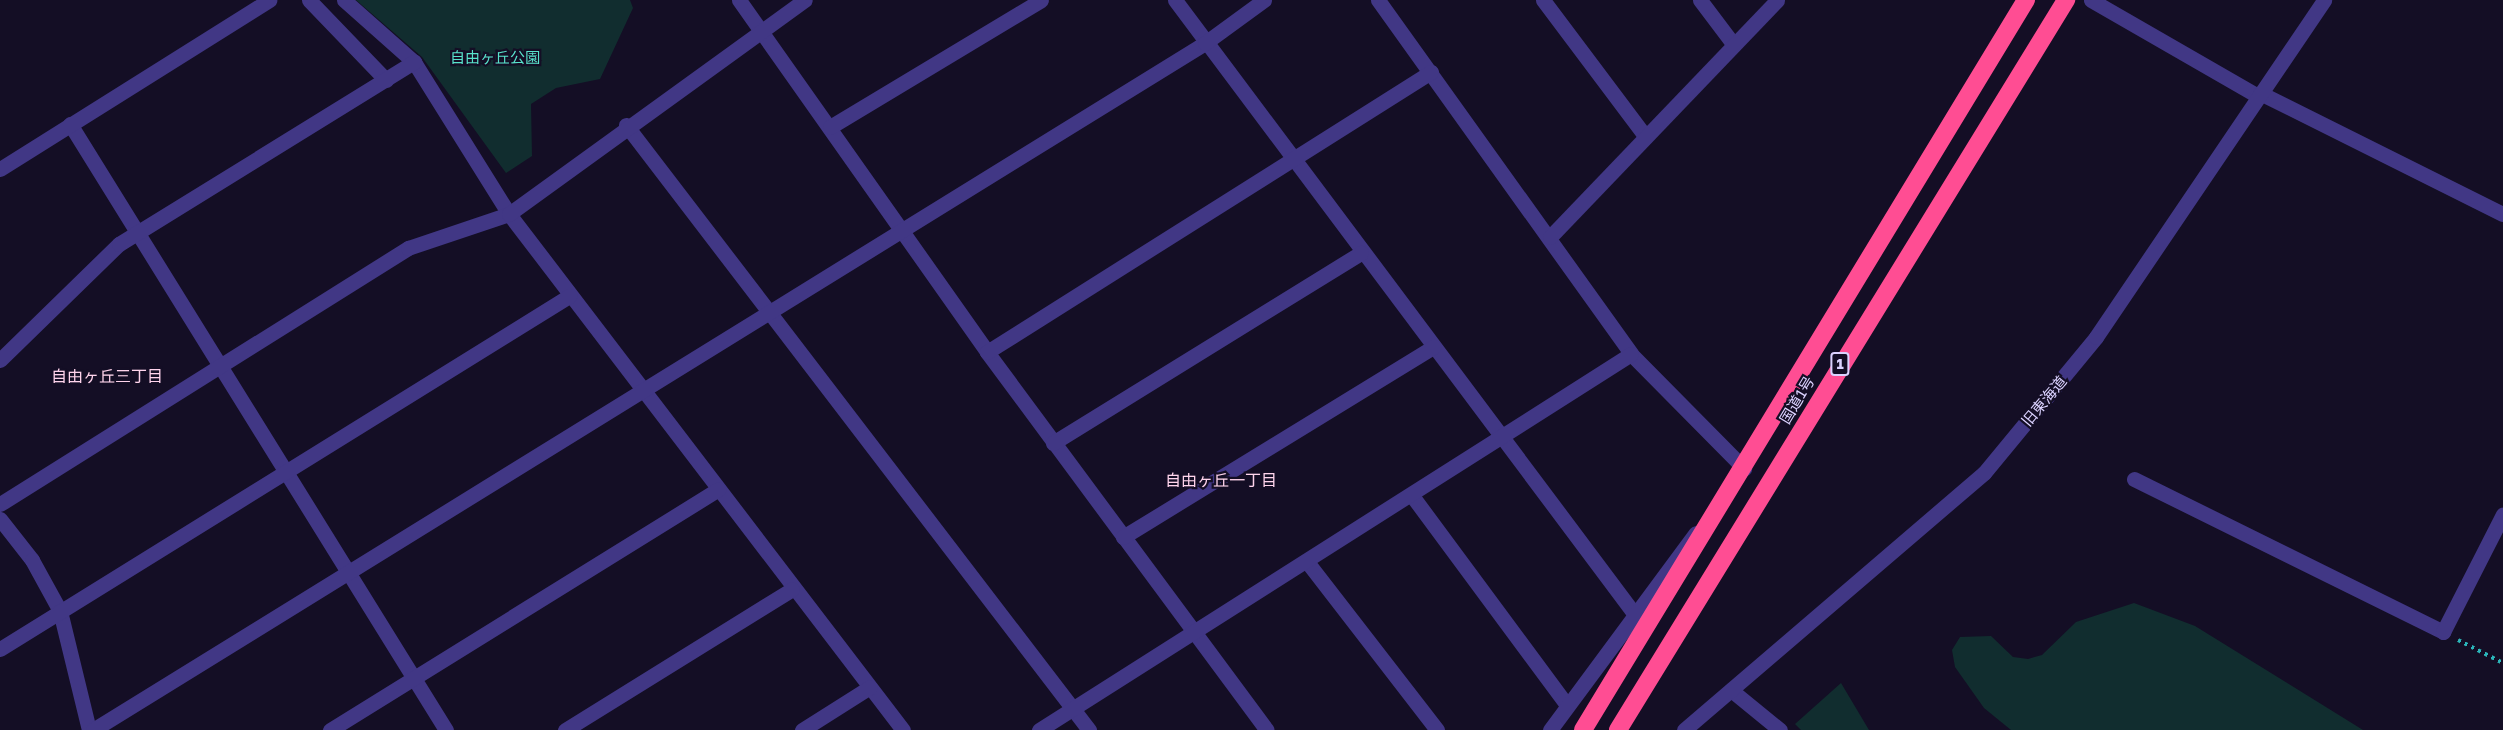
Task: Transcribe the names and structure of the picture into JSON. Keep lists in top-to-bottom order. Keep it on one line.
{"streets":{"highway":["1","国道1号"],"street":["旧東海道"]},"districts":["自由ヶ丘三丁目","自由ヶ丘一丁目"],"parks":["自由ヶ丘公園"]}
